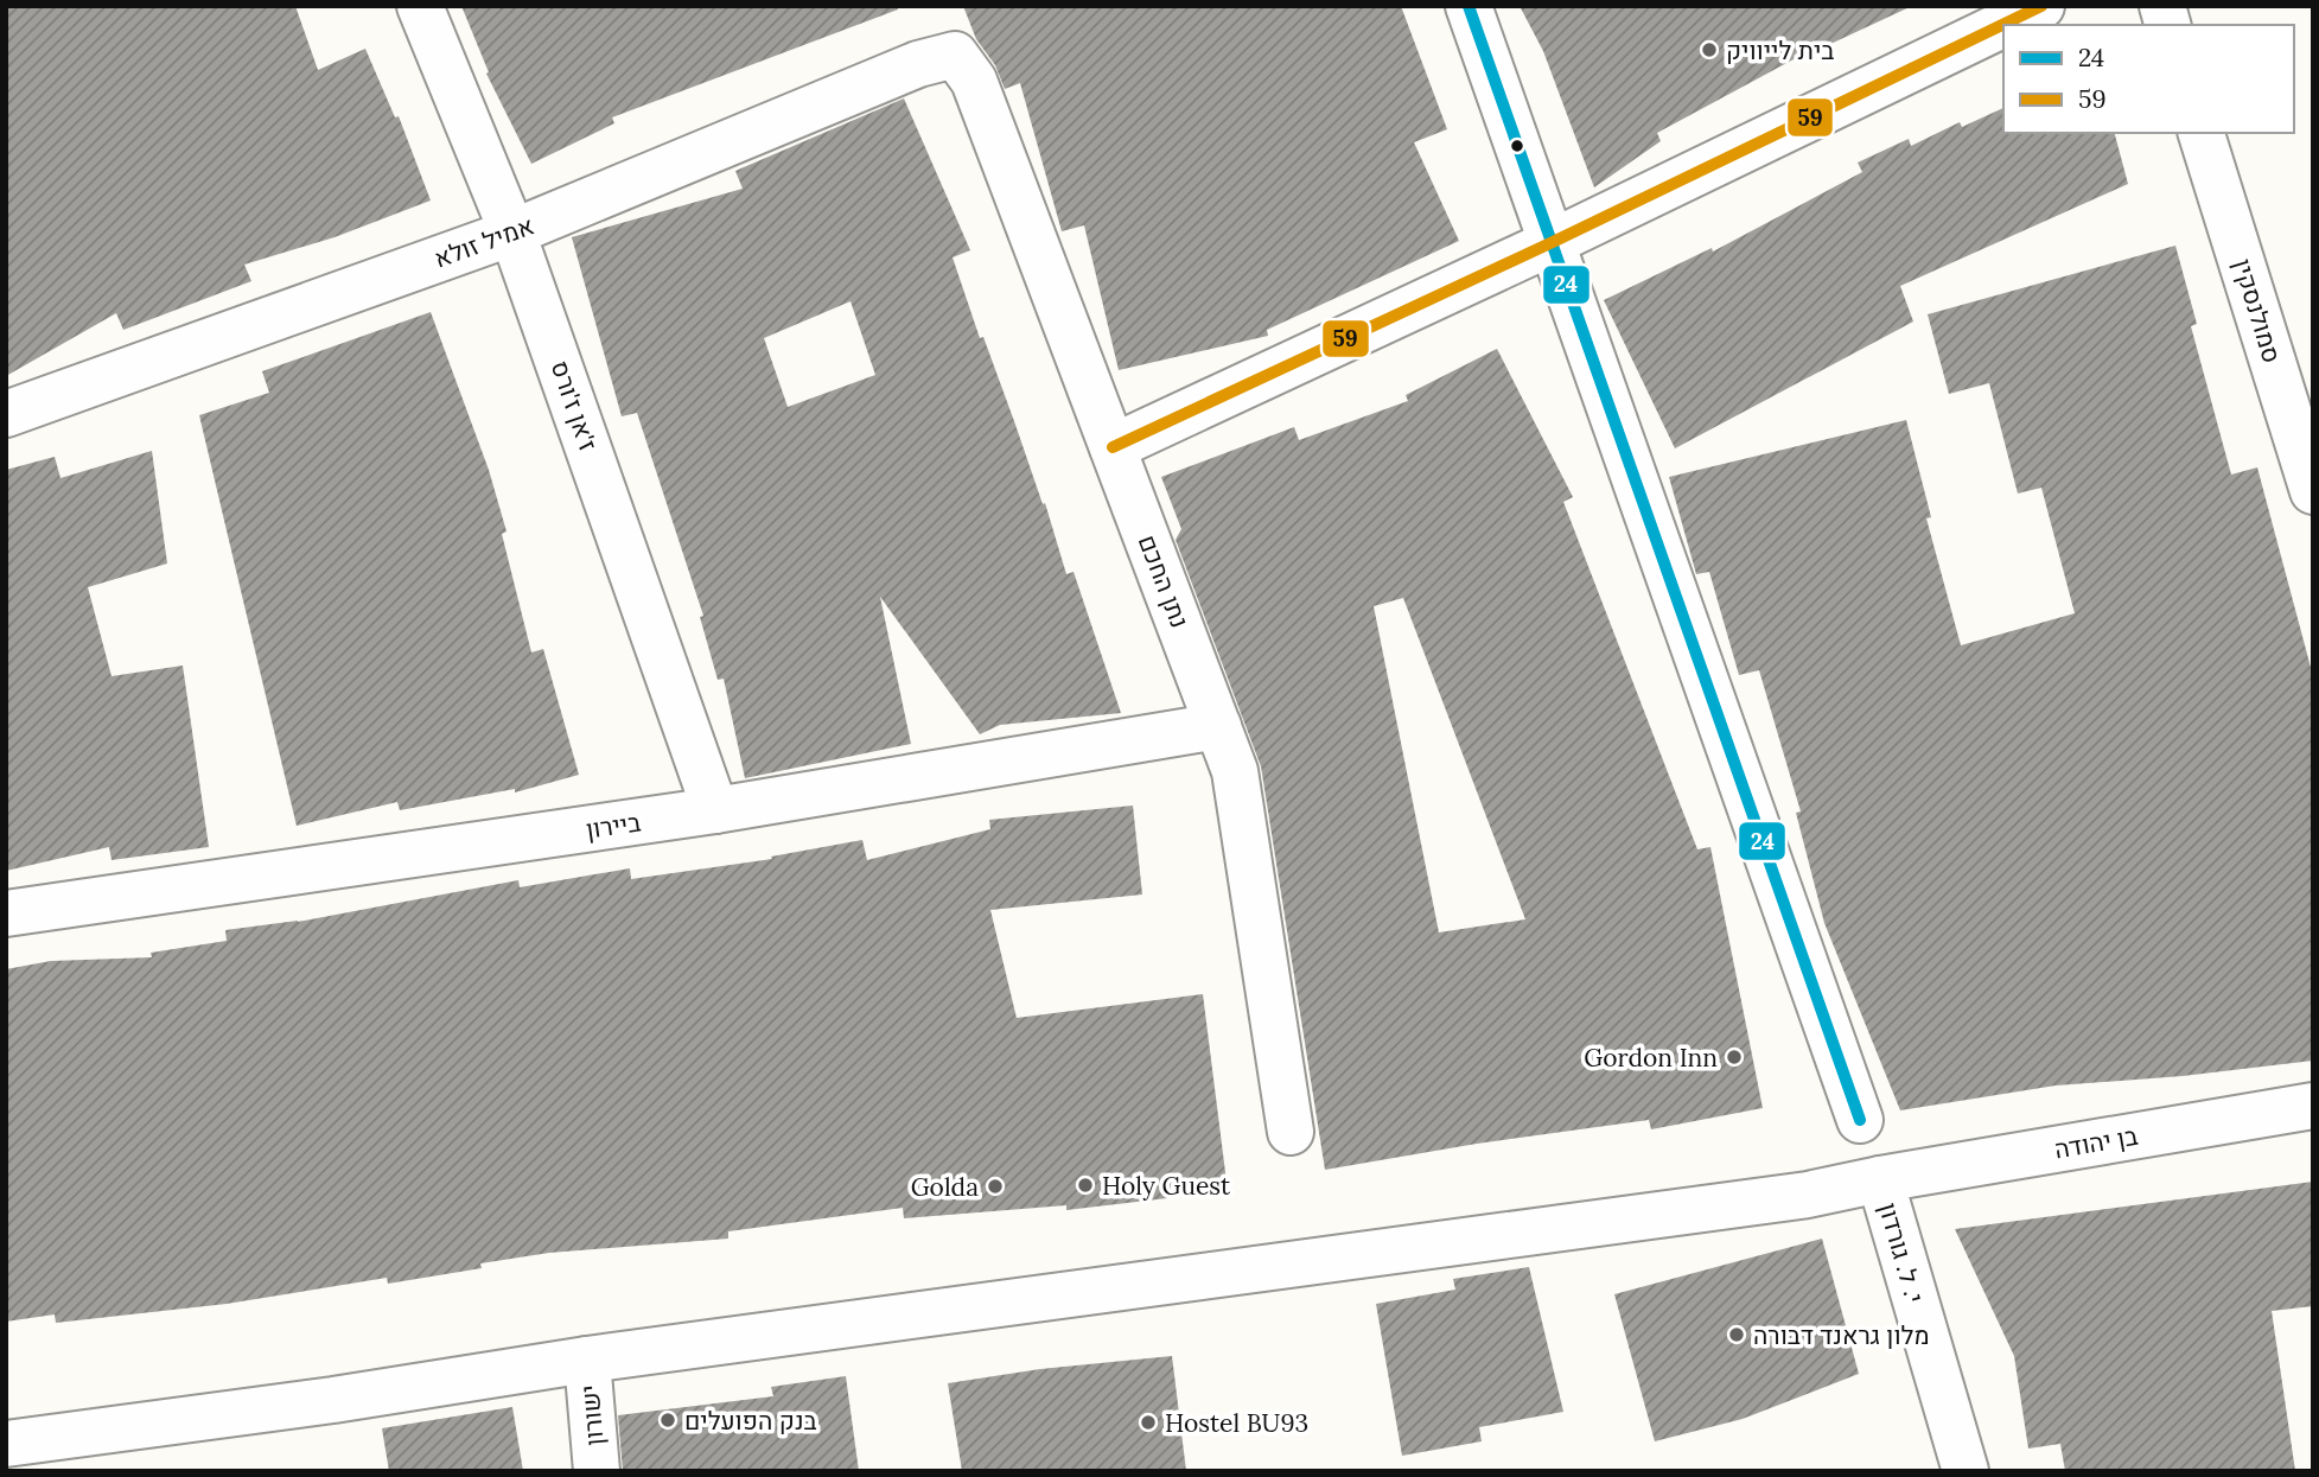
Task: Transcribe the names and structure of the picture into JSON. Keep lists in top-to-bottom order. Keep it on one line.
{"streets":{"street":["אמיל זולא","סמולנסקין","ז'אן ז'ורס","נתן החכם","ביירון","בן יהודה","י. ל. גורדון","ישורון"]},"crossings":[["אמיל זולא","ז'אן ז'ורס"],["אמיל זולא","נתן החכם"],["ז'אן ז'ורס","ביירון"],["נתן החכם","ביירון"],["בן יהודה","י. ל. גורדון"],["בן יהודה","ישורון"]],"places":["בית לייוויק","Gordon Inn","Holy Guest","Golda","מלון גראנד דבורה","בנק הפועלים","Hostel BU93"],"lines":["transit line 24","transit line 59"],"legend":["24","59"]}
